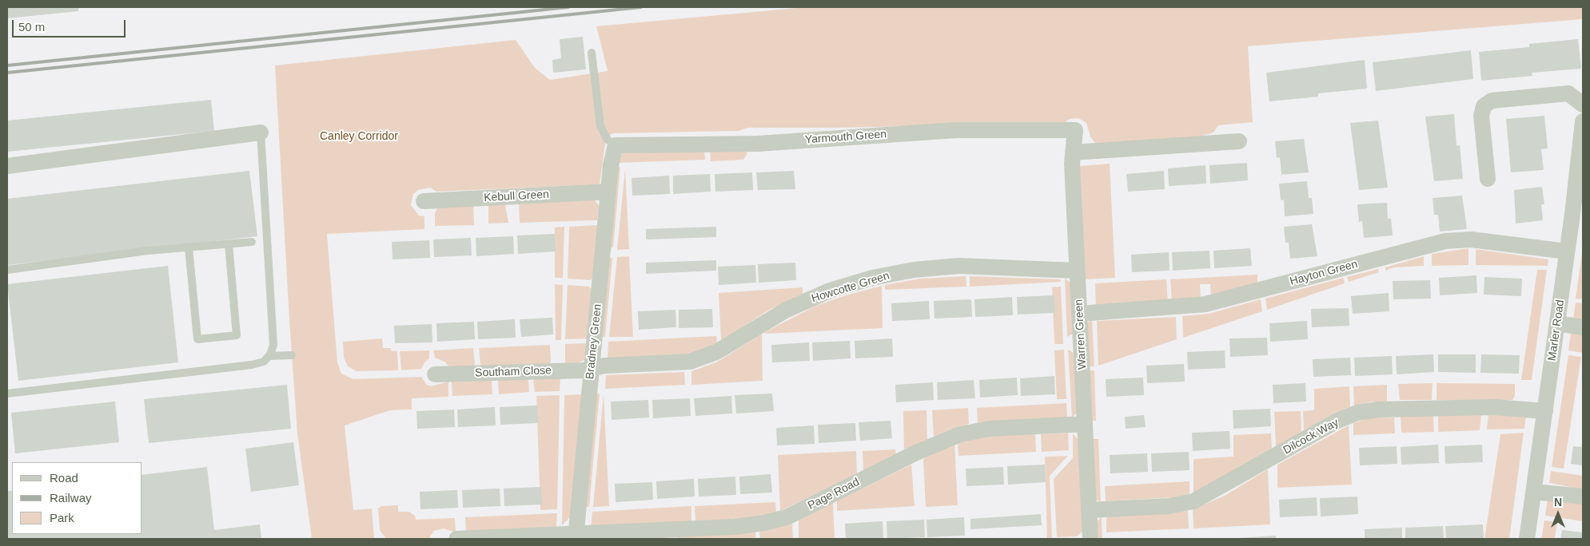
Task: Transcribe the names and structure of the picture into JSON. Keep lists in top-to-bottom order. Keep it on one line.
{"streets":{"street":["Yarmouth Green","Kebull Green","Hayton Green","Howcotte Green","Marler Road","Warren Green","Bradney Green","Southam Close","Dilcock Way","Page Road"]},"crossings":[["Yarmouth Green","Warren Green"],["Yarmouth Green","Bradney Green"],["Kebull Green","Bradney Green"],["Hayton Green","Marler Road"],["Hayton Green","Warren Green"],["Howcotte Green","Warren Green"],["Howcotte Green","Bradney Green"],["Howcotte Green","Southam Close"],["Marler Road","Dilcock Way"],["Warren Green","Dilcock Way"],["Warren Green","Page Road"],["Bradney Green","Southam Close"],["Bradney Green","Page Road"]],"parks":["Canley Corridor"],"legend":["Road","Railway","Park"],"scale_bar":"50 m","north":"top"}
